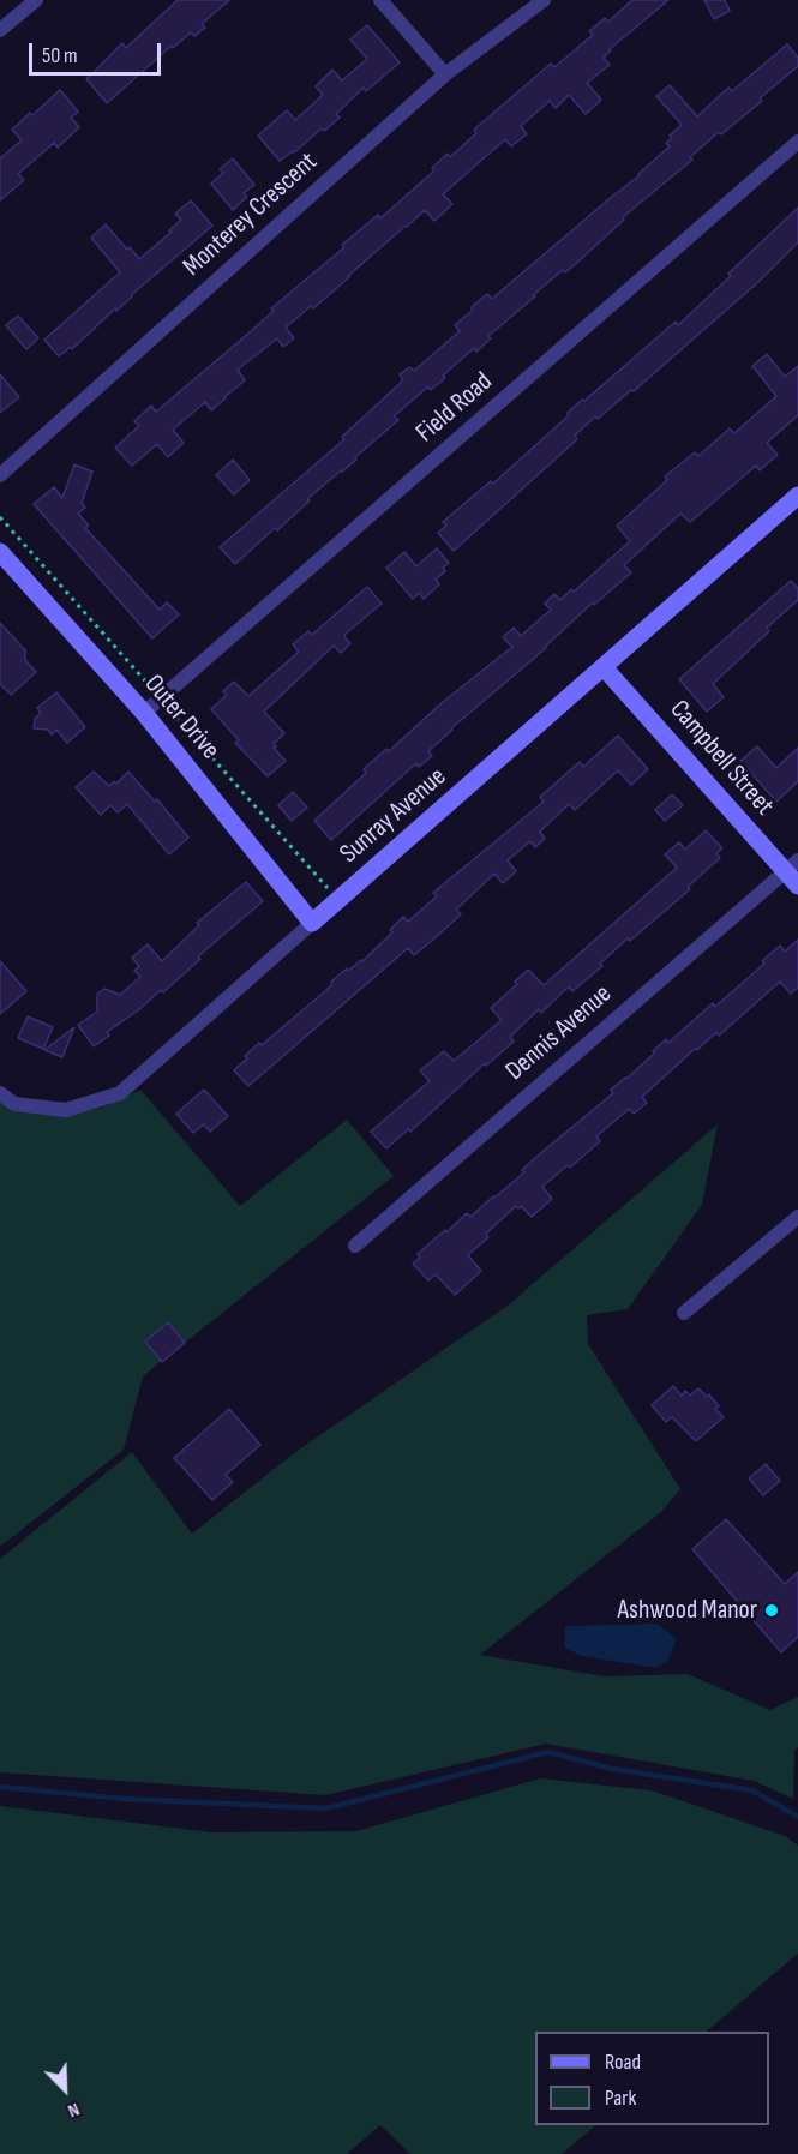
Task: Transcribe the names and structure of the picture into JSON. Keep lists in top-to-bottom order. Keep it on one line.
{"streets":{"street":["Monterey Crescent","Field Road","Outer Drive","Campbell Street","Sunray Avenue","Dennis Avenue"]},"crossings":[["Field Road","Outer Drive"],["Outer Drive","Sunray Avenue"],["Campbell Street","Sunray Avenue"],["Campbell Street","Dennis Avenue"]],"places":["Ashwood Manor"],"legend":["Road","Park"],"scale_bar":"50 m","north":"bottom right"}
